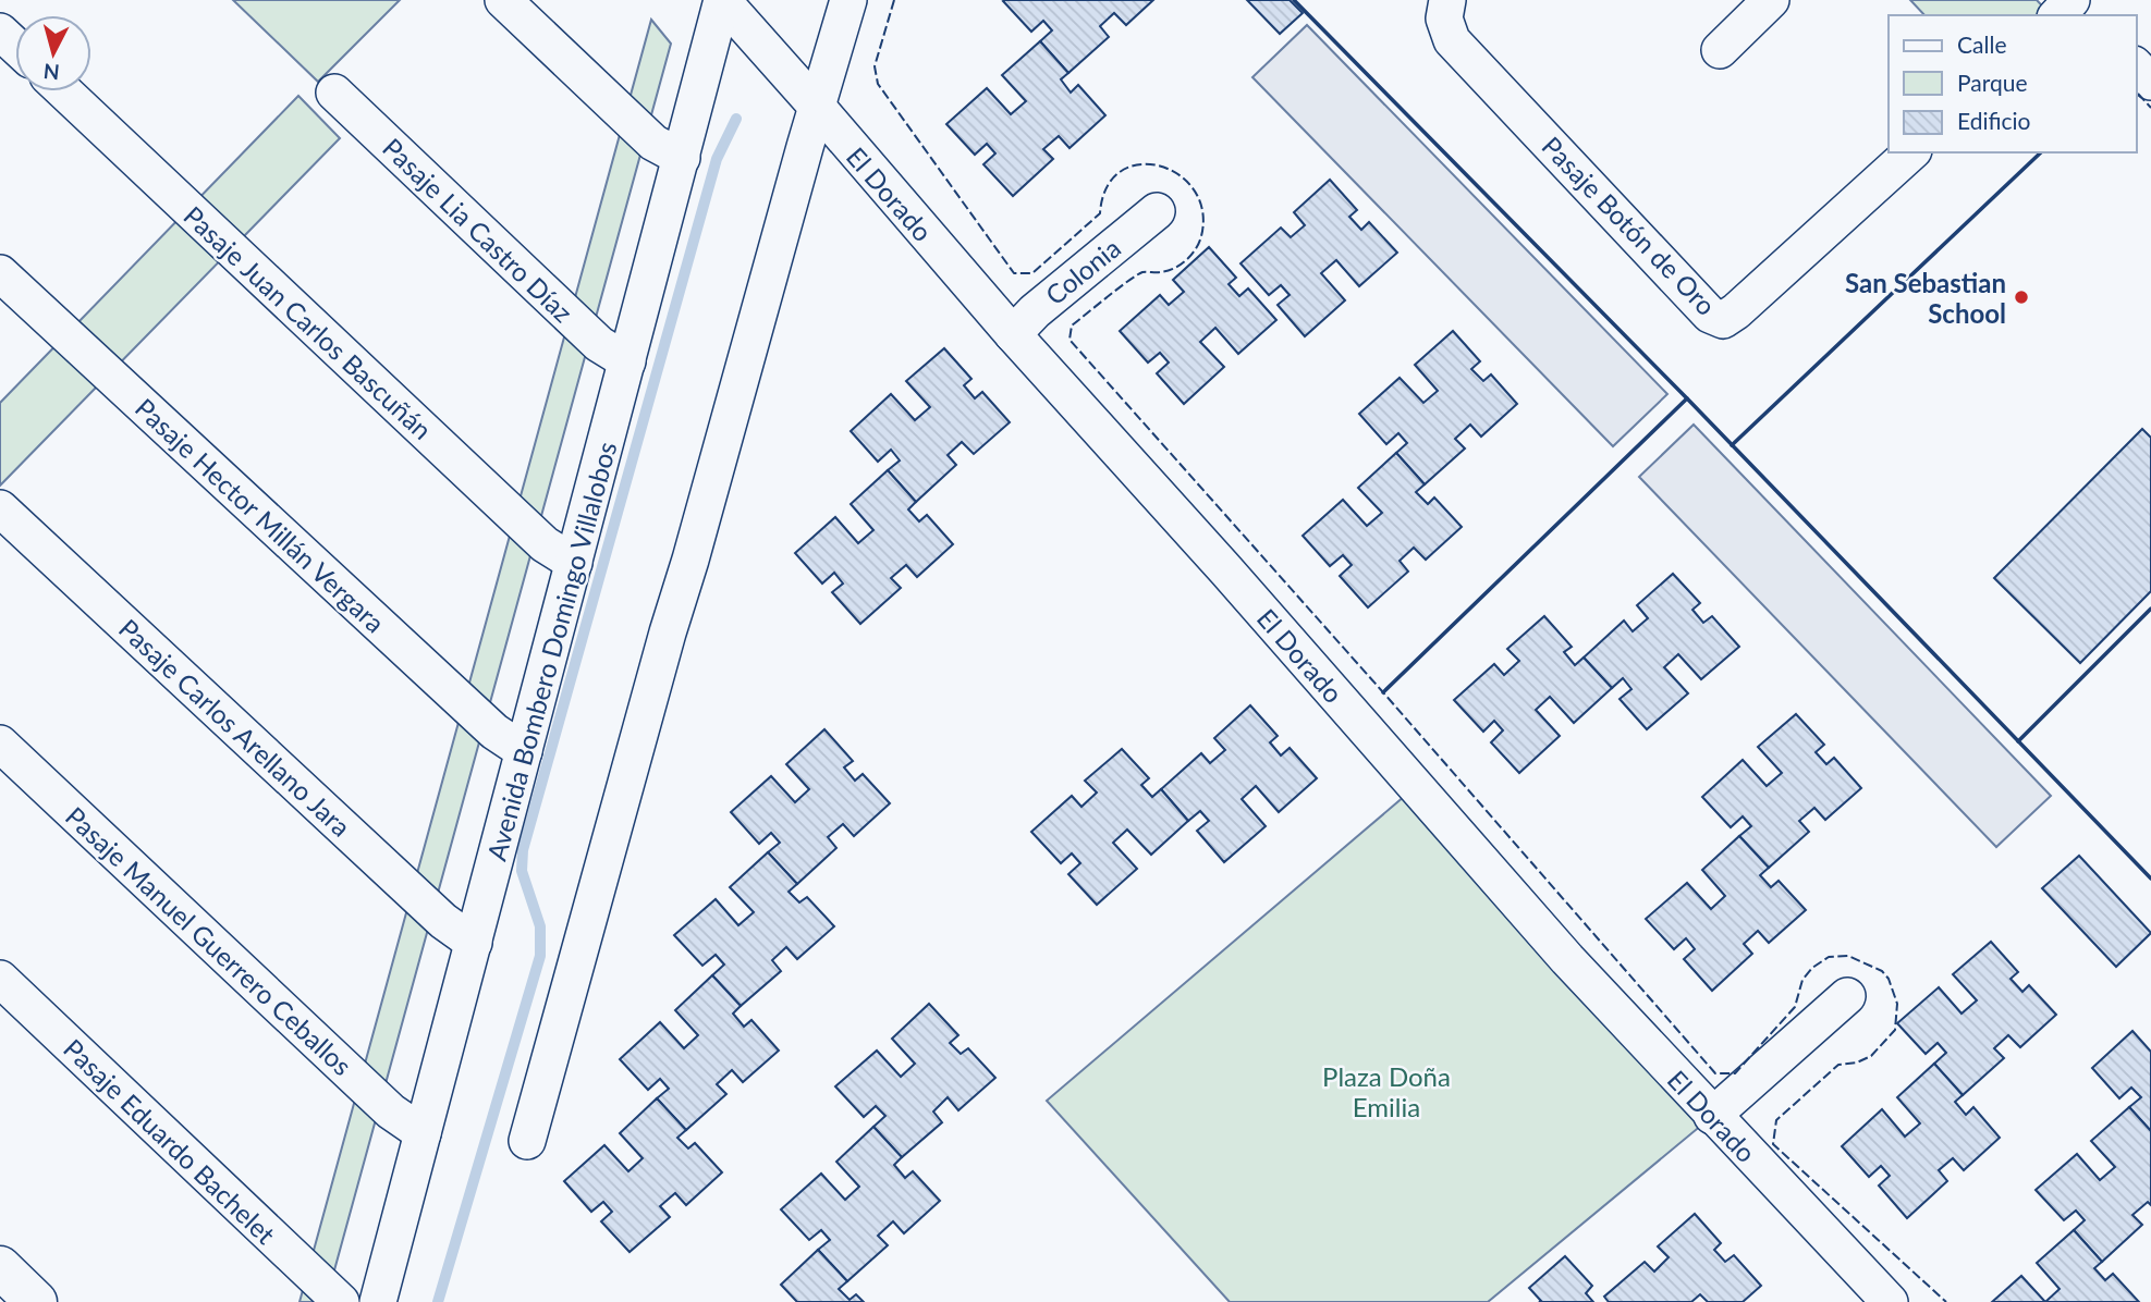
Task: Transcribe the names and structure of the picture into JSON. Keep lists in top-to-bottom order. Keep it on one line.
{"streets":{"street":["El Dorado","Pasaje Botón de Oro","Pasaje Lia Castro Díaz","Colonia","Pasaje Juan Carlos Bascuñán","Pasaje Hector Millán Vergara","Avenida Bombero Domingo Villalobos","Pasaje Carlos Arellano Jara","Pasaje Manuel Guerrero Ceballos","Pasaje Eduardo Bachelet"]},"crossings":[["El Dorado","Colonia"],["El Dorado","Avenida Bombero Domingo Villalobos"],["Pasaje Lia Castro Díaz","Avenida Bombero Domingo Villalobos"],["Pasaje Juan Carlos Bascuñán","Avenida Bombero Domingo Villalobos"],["Pasaje Hector Millán Vergara","Avenida Bombero Domingo Villalobos"],["Avenida Bombero Domingo Villalobos","Pasaje Carlos Arellano Jara"],["Avenida Bombero Domingo Villalobos","Pasaje Manuel Guerrero Ceballos"]],"parks":["Plaza Doña Emilia"],"places":["San Sebastian School"],"legend":["Calle","Parque","Edificio"],"north":"bottom"}
